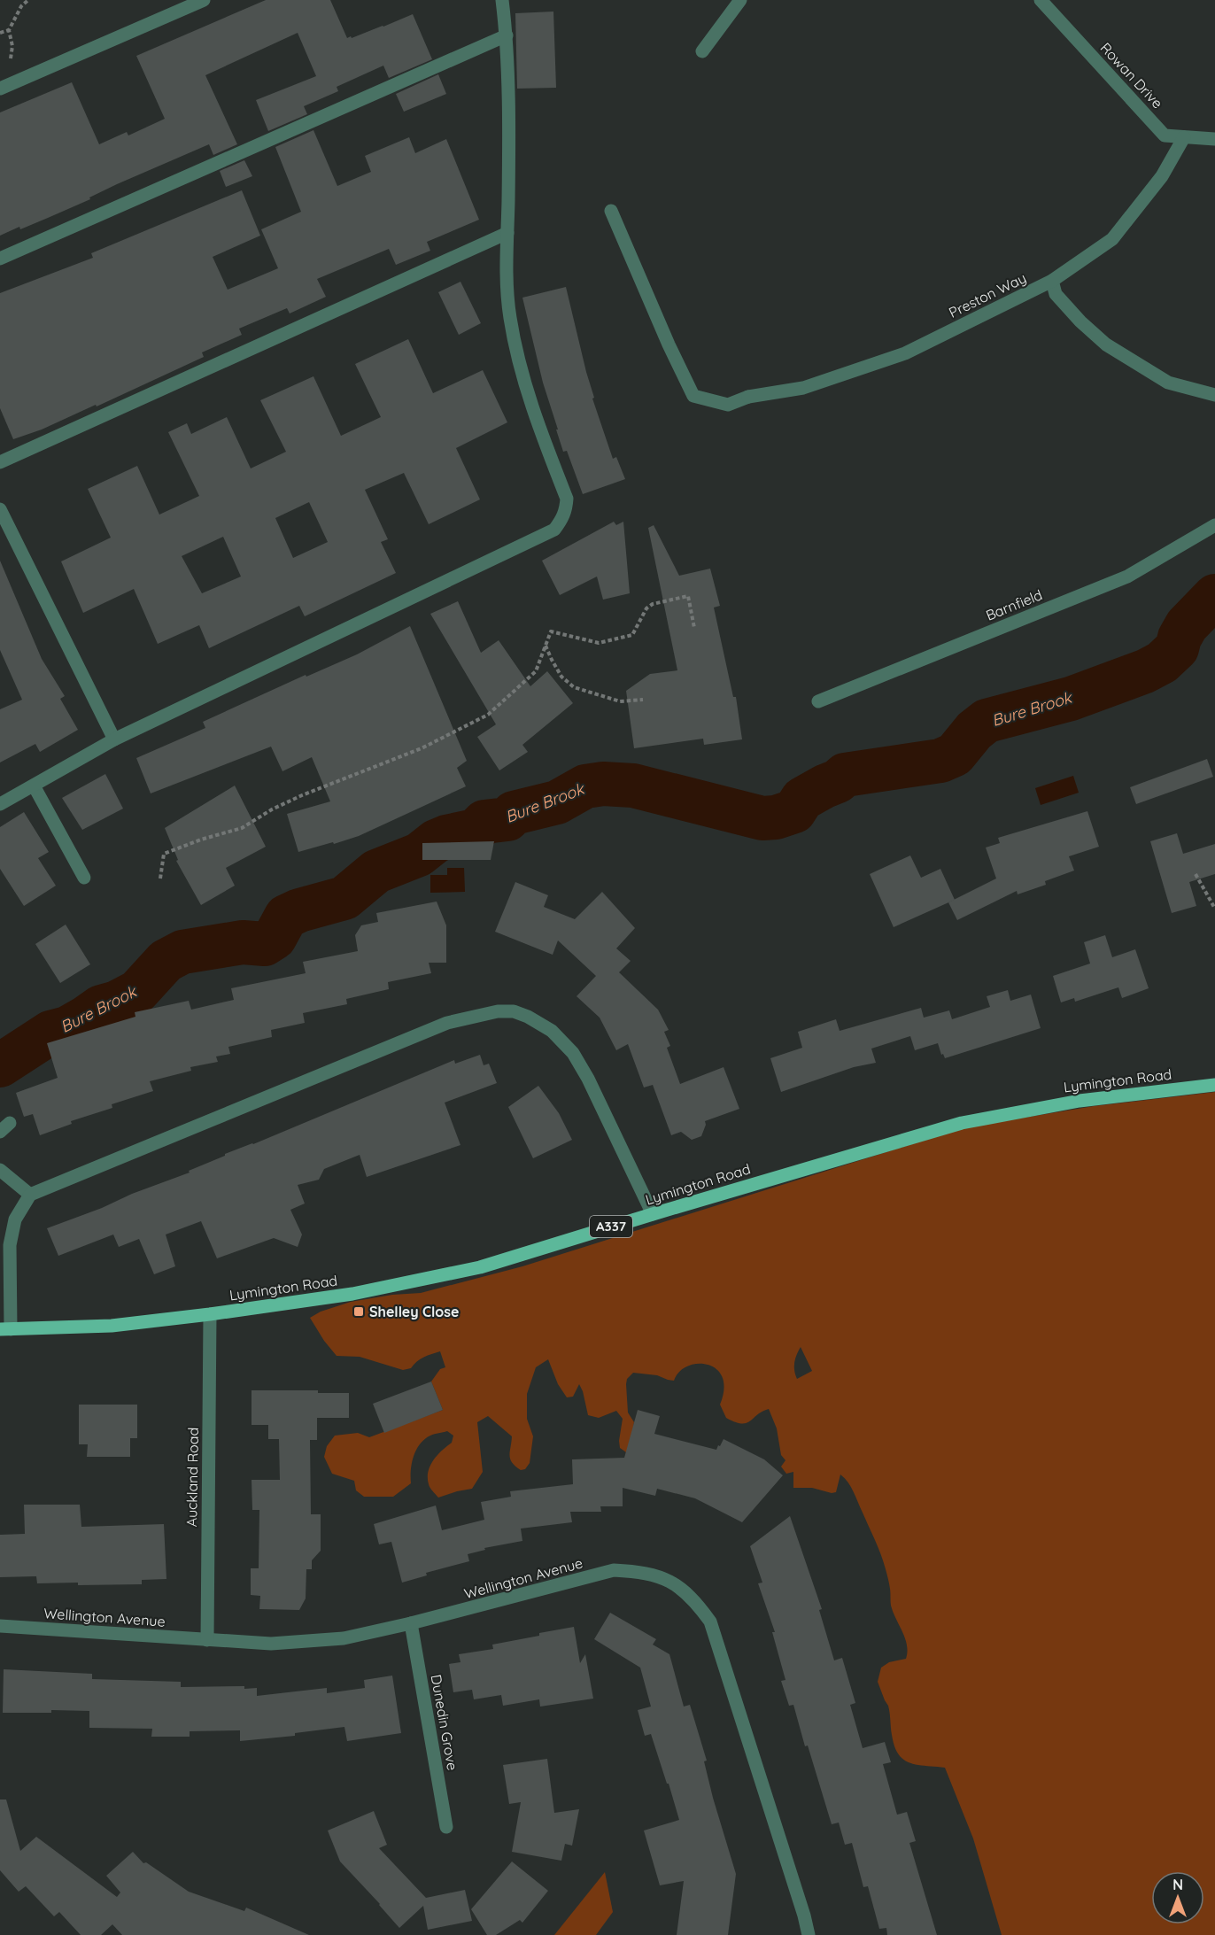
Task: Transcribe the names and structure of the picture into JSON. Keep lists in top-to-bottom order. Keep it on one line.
{"streets":{"main road":["Lymington Road","A337"],"street":["Rowan Drive","Preston Way","Barnfield","Auckland Road","Wellington Avenue","Dunedin Grove"]},"crossings":[["Rowan Drive","Preston Way"],["Lymington Road","Auckland Road"],["Auckland Road","Wellington Avenue"],["Wellington Avenue","Dunedin Grove"]],"water":["Bure Brook"],"places":{"transit":["Shelley Close"]},"north":"top"}
